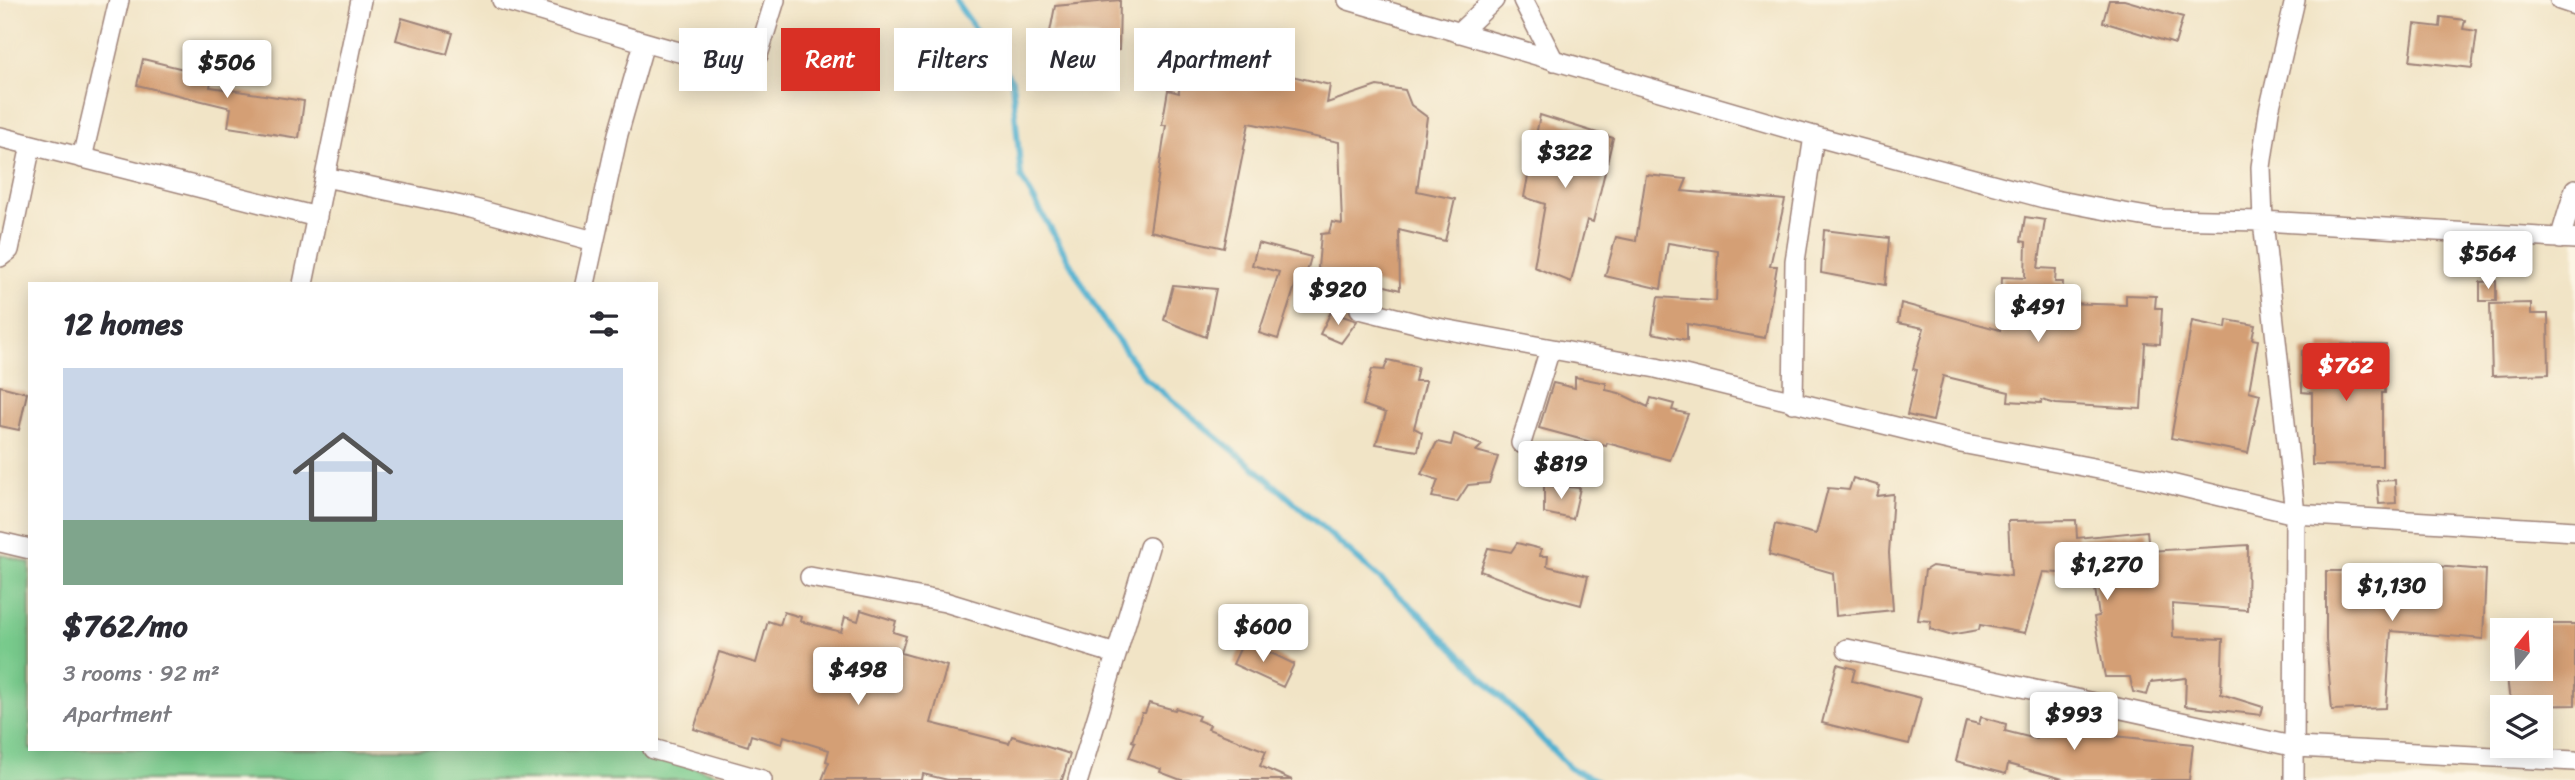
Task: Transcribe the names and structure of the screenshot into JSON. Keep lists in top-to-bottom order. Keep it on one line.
{"north":"top","page":{"chip":["Buy","Rent","Filters","New","Apartment"],"price":["$506","$322","$564","$920","$491","$762","$819","$1,270","$1,130","$600","$498","$993"],"heading":"12 homes","list":[{"name":"$762/mo","note":"3 rooms · 92 m² · Apartment"}]}}
